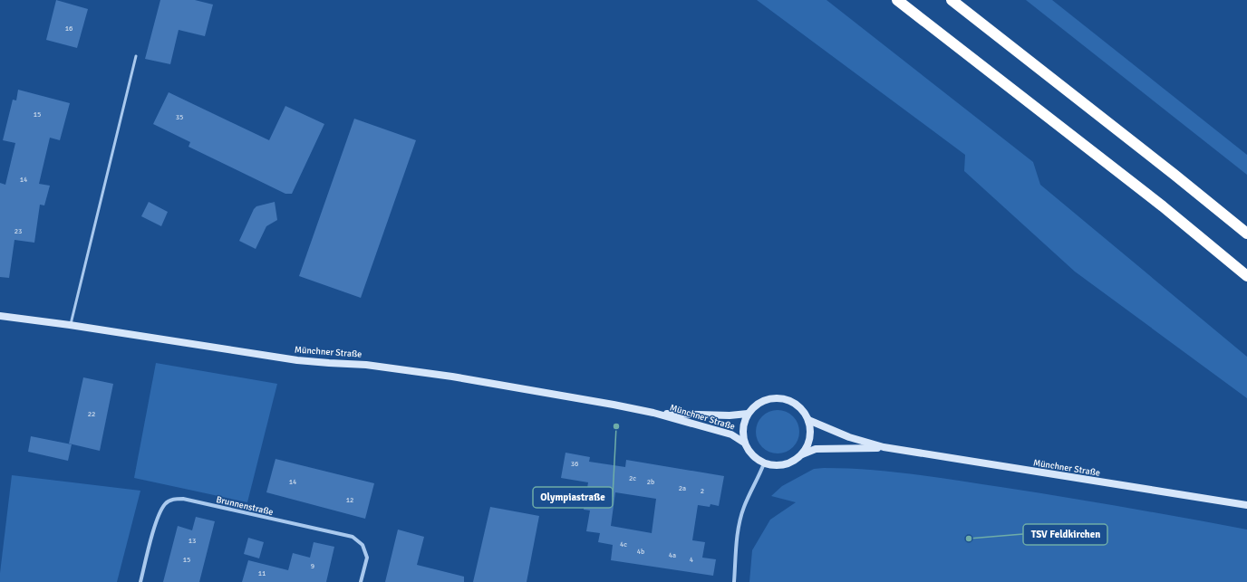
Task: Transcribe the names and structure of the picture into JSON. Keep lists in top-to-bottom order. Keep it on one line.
{"streets":{"street":["Münchner Straße","Brunnenstraße"]},"places":["Olympiastraße","TSV Feldkirchen"],"house_numbers":["16","15","35","14","23","22","36","2c","14","2b","2a","2","12","13","4c","4b","4a","15","4","9","11"]}
